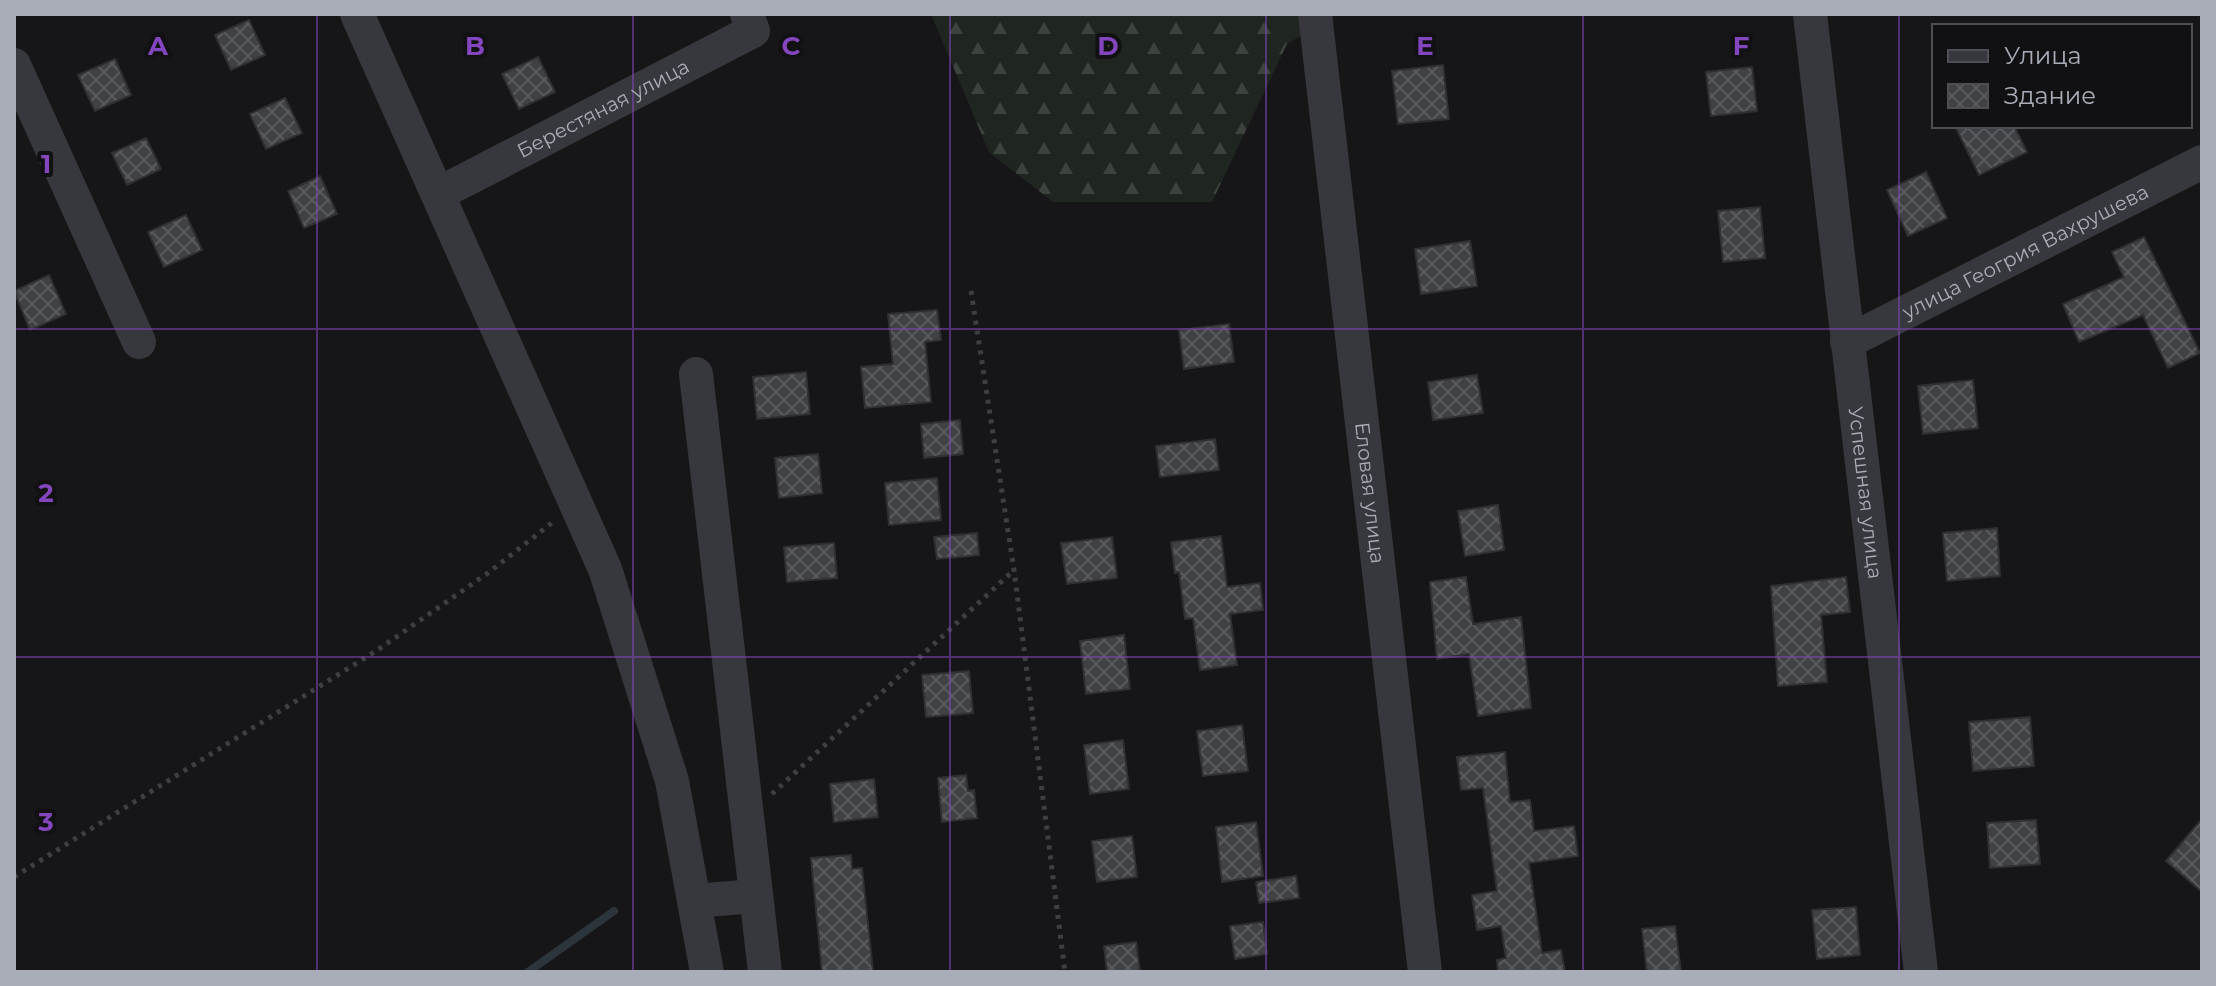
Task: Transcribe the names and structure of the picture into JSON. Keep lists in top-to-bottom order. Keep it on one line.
{"streets":{"street":["Берестяная улица","улица Геогрия Вахрушева","Еловая улица","Успешная улица"]},"crossings":[["улица Геогрия Вахрушева","Успешная улица"]],"legend":["Улица","Здание"],"grid":{"columns":["A","B","C","D","E","F"],"rows":["1","2","3"]}}
